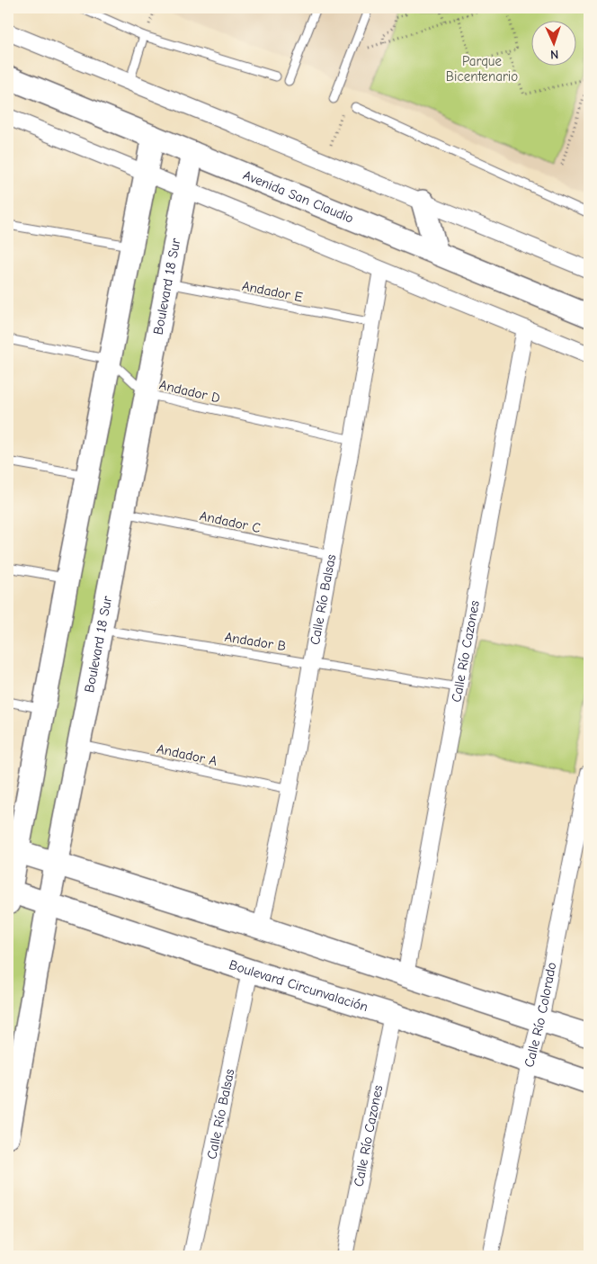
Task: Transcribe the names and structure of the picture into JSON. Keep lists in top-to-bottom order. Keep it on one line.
{"streets":{"street":["Avenida San Claudio","Boulevard 18 Sur","Calle Río Balsas","Calle Río Cazones","Boulevard Circunvalación","Calle Río Colorado"],"lane":["Andador E","Andador D","Andador C","Andador B","Andador A"]},"crossings":[["Avenida San Claudio","Boulevard 18 Sur"],["Boulevard 18 Sur","Andador E"],["Boulevard 18 Sur","Andador D"],["Boulevard 18 Sur","Andador C"],["Boulevard 18 Sur","Andador B"],["Boulevard 18 Sur","Andador A"],["Boulevard 18 Sur","Boulevard Circunvalación"],["Andador E","Calle Río Balsas"],["Andador D","Calle Río Balsas"],["Andador C","Calle Río Balsas"],["Calle Río Balsas","Andador B"],["Calle Río Balsas","Andador A"],["Calle Río Balsas","Boulevard Circunvalación"],["Andador B","Calle Río Cazones"],["Calle Río Cazones","Boulevard Circunvalación"],["Boulevard Circunvalación","Calle Río Colorado"]],"parks":["Parque Bicentenario"],"north":"bottom"}
